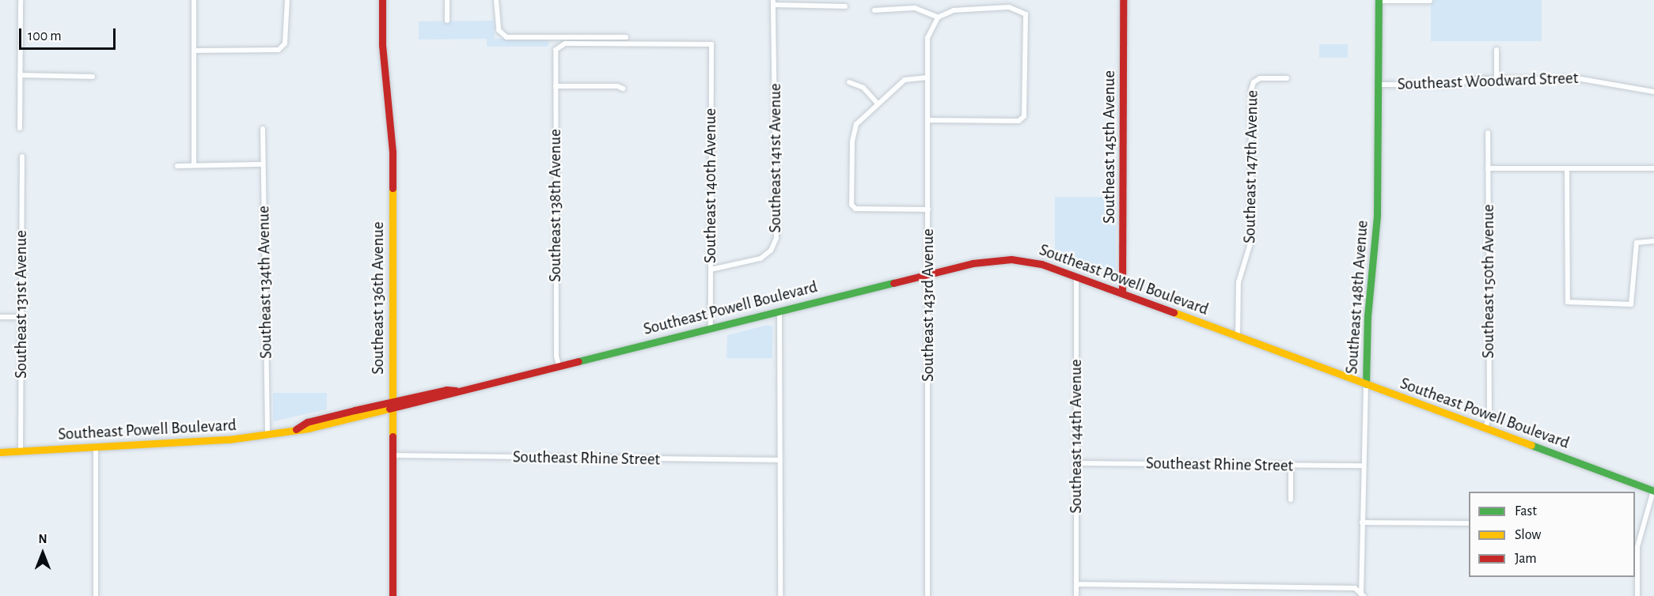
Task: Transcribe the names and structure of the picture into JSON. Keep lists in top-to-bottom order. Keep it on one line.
{"streets":{"main road":["Southeast 145th Avenue","Southeast Powell Boulevard","Southeast 148th Avenue","Southeast 136th Avenue"],"street":["Southeast Woodward Street","Southeast 141st Avenue","Southeast 147th Avenue","Southeast 140th Avenue","Southeast 138th Avenue","Southeast 150th Avenue","Southeast 134th Avenue","Southeast 131st Avenue","Southeast 143rd Avenue","Southeast 144th Avenue","Southeast Rhine Street"]},"crossings":[["Southeast Woodward Street","Southeast 148th Avenue"],["Southeast 145th Avenue","Southeast Powell Boulevard"],["Southeast 141st Avenue","Southeast 140th Avenue"],["Southeast 147th Avenue","Southeast Powell Boulevard"],["Southeast 140th Avenue","Southeast 138th Avenue"],["Southeast 140th Avenue","Southeast Powell Boulevard"],["Southeast 138th Avenue","Southeast Powell Boulevard"],["Southeast Powell Boulevard","Southeast 150th Avenue"],["Southeast Powell Boulevard","Southeast 134th Avenue"],["Southeast Powell Boulevard","Southeast 148th Avenue"],["Southeast Powell Boulevard","Southeast 136th Avenue"],["Southeast Powell Boulevard","Southeast 131st Avenue"],["Southeast Powell Boulevard","Southeast 143rd Avenue"],["Southeast Powell Boulevard","Southeast 144th Avenue"],["Southeast 148th Avenue","Southeast Rhine Street"],["Southeast 136th Avenue","Southeast Rhine Street"],["Southeast 144th Avenue","Southeast Rhine Street"]],"legend":["Fast","Slow","Jam"],"scale_bar":"100 m","north":"top"}
